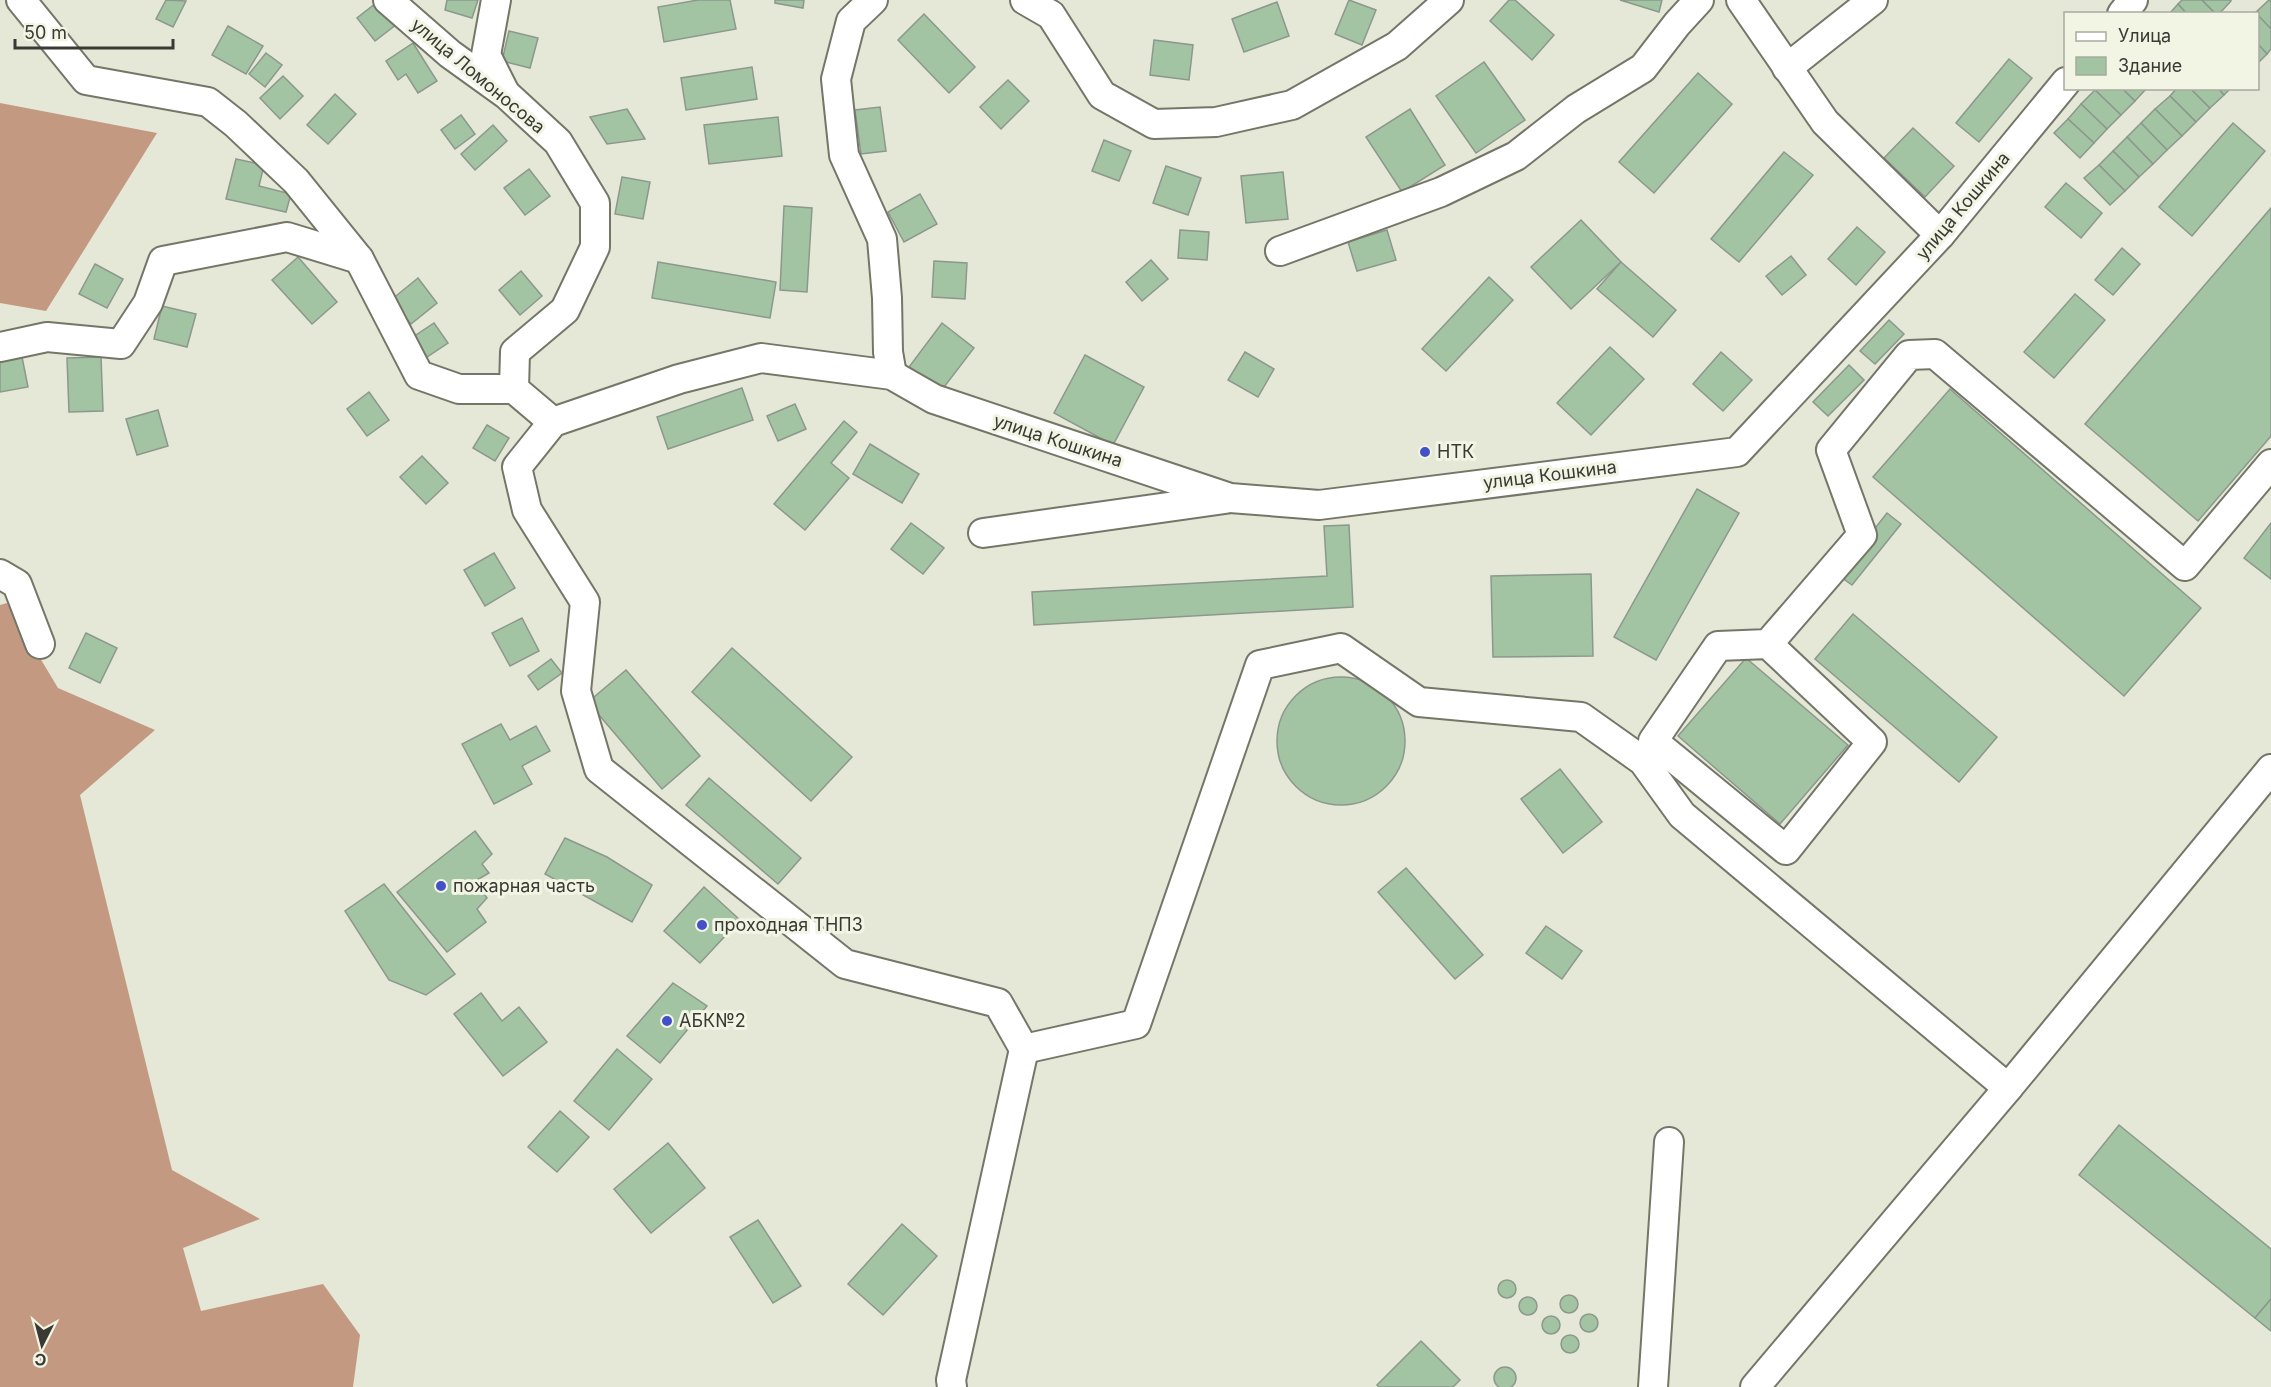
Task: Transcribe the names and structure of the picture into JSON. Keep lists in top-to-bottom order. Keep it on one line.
{"streets":{"street":["улица Ломоносова","улица Кошкина"]},"places":["НТК","пожарная часть","проходная ТНПЗ","АБК№2"],"legend":["Улица","Здание"],"scale_bar":"50 m","north":"bottom"}
